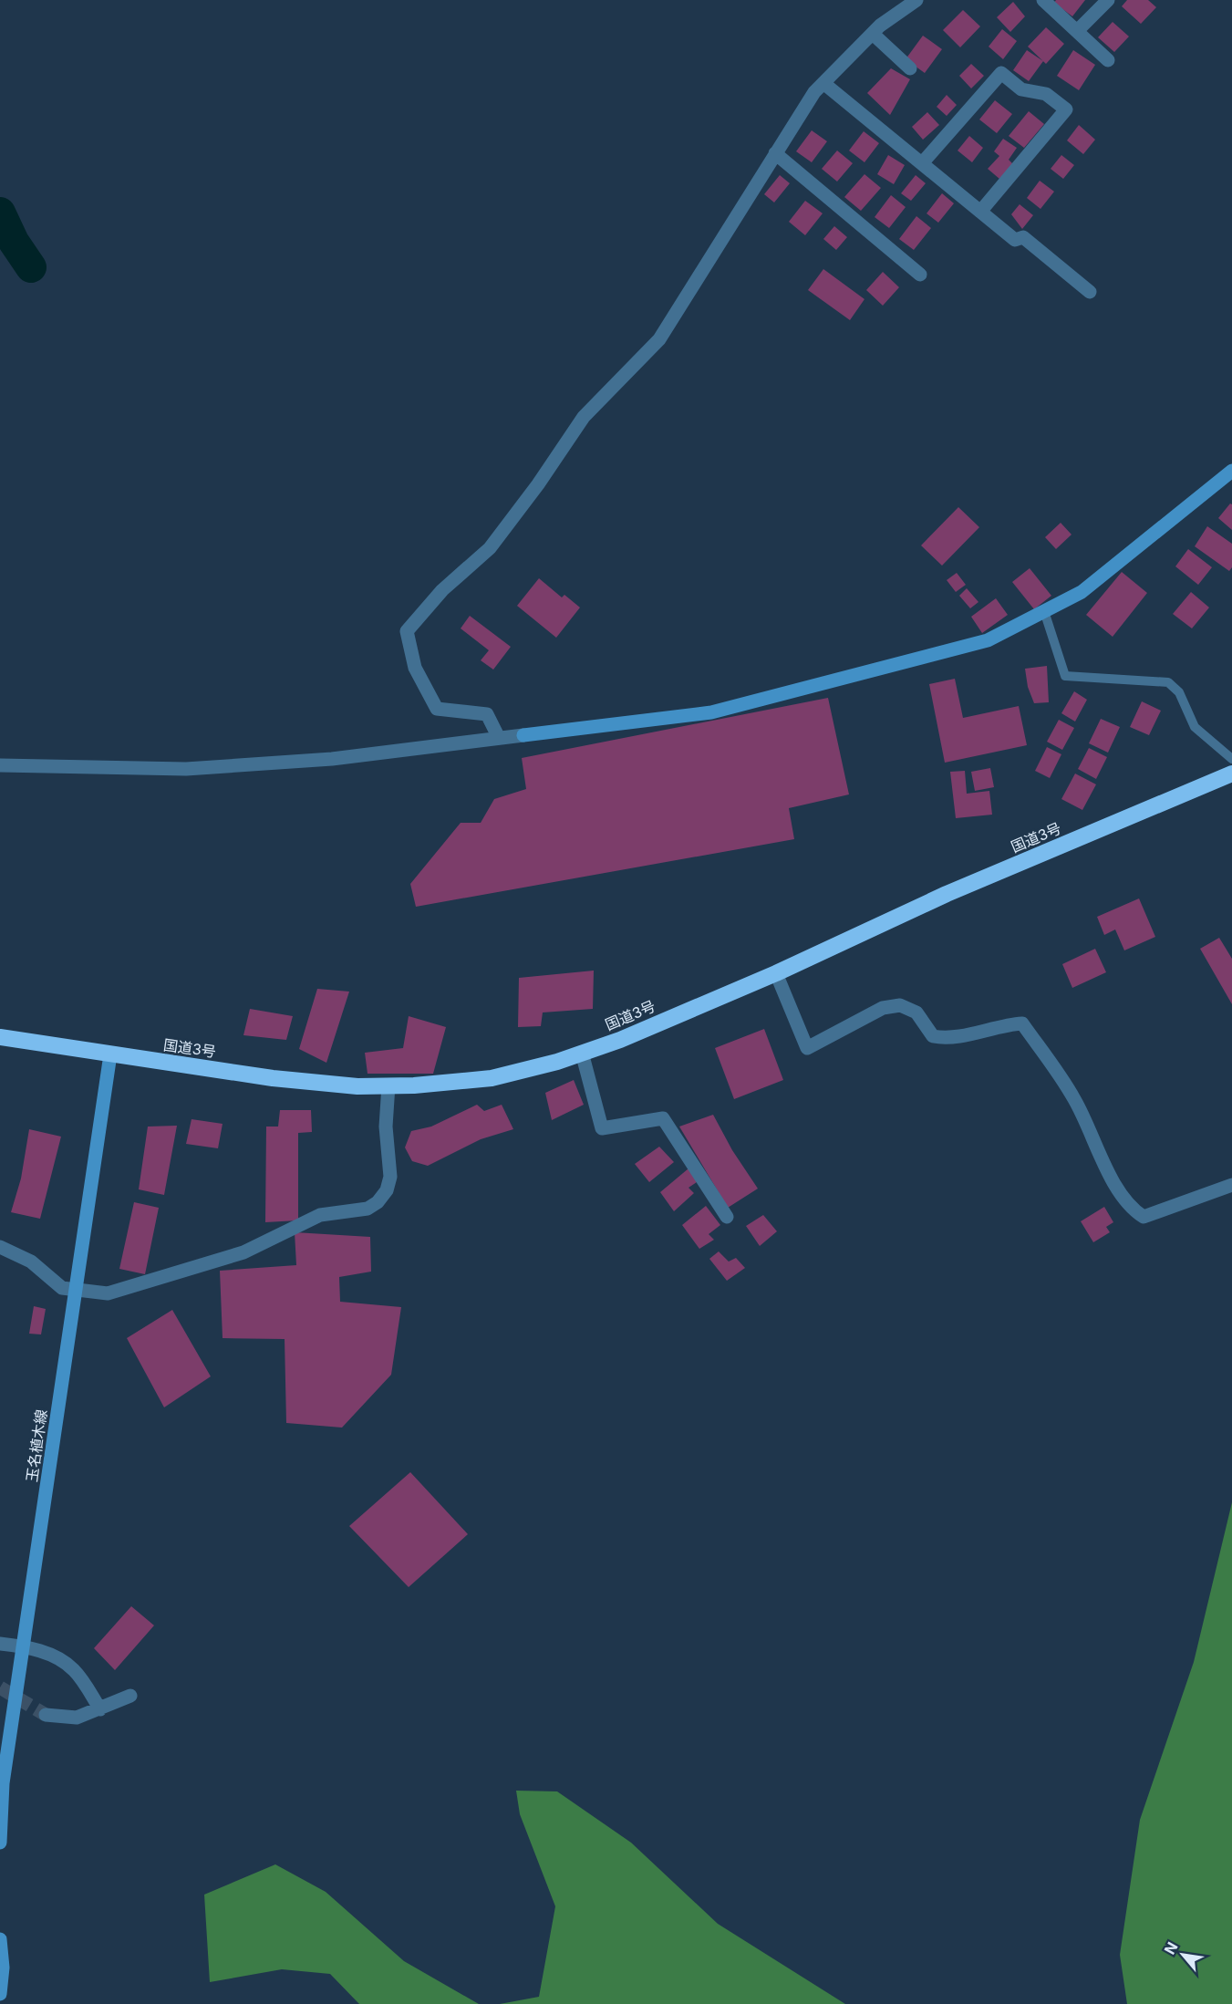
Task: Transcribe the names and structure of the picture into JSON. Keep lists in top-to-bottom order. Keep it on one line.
{"streets":{"highway":["国道3号"],"main road":["玉名植木線"]},"crossings":[["国道3号","玉名植木線"]],"north":"top left"}
